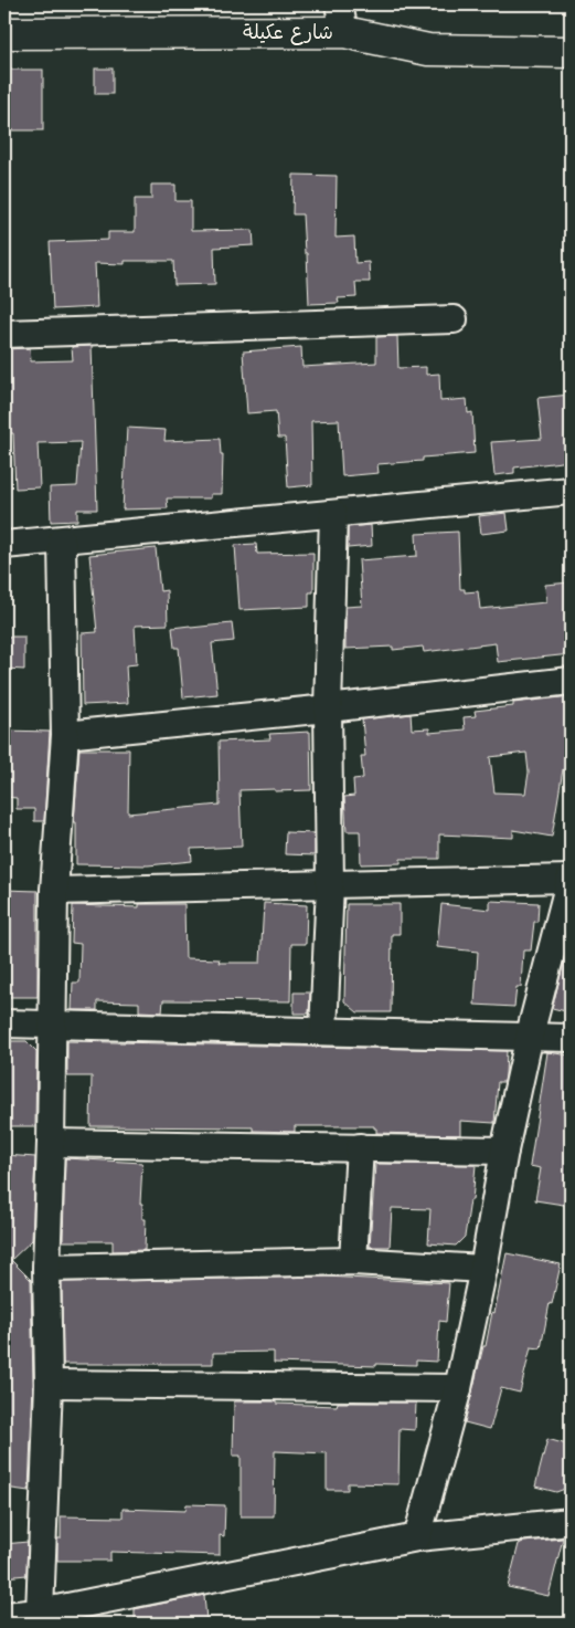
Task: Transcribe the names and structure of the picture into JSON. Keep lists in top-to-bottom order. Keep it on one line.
{"streets":{"street":["شارع عكيلة"]}}
